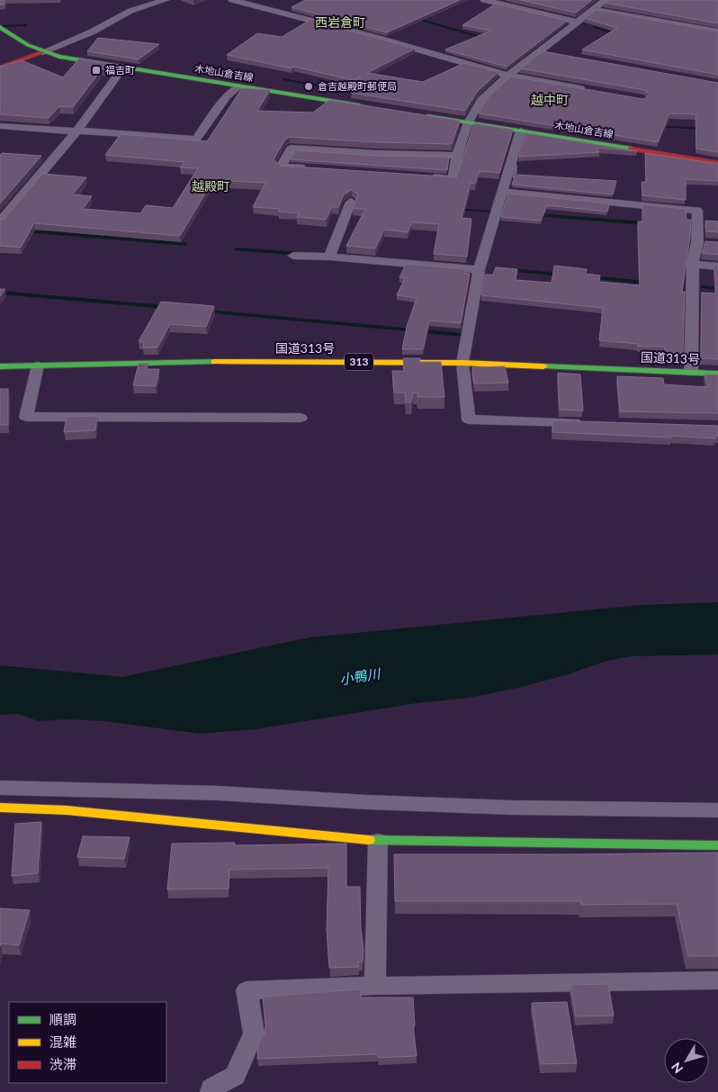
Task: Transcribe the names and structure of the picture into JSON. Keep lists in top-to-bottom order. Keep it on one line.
{"streets":{"main road":["木地山倉吉線","国道313号","313"]},"districts":["西岩倉町","越中町","越殿町"],"water":["小鴨川"],"places":{"transit":["福吉町"],"other":["倉吉越殿町郵便局"]},"legend":["順調","混雑","渋滞"],"north":"bottom left"}
